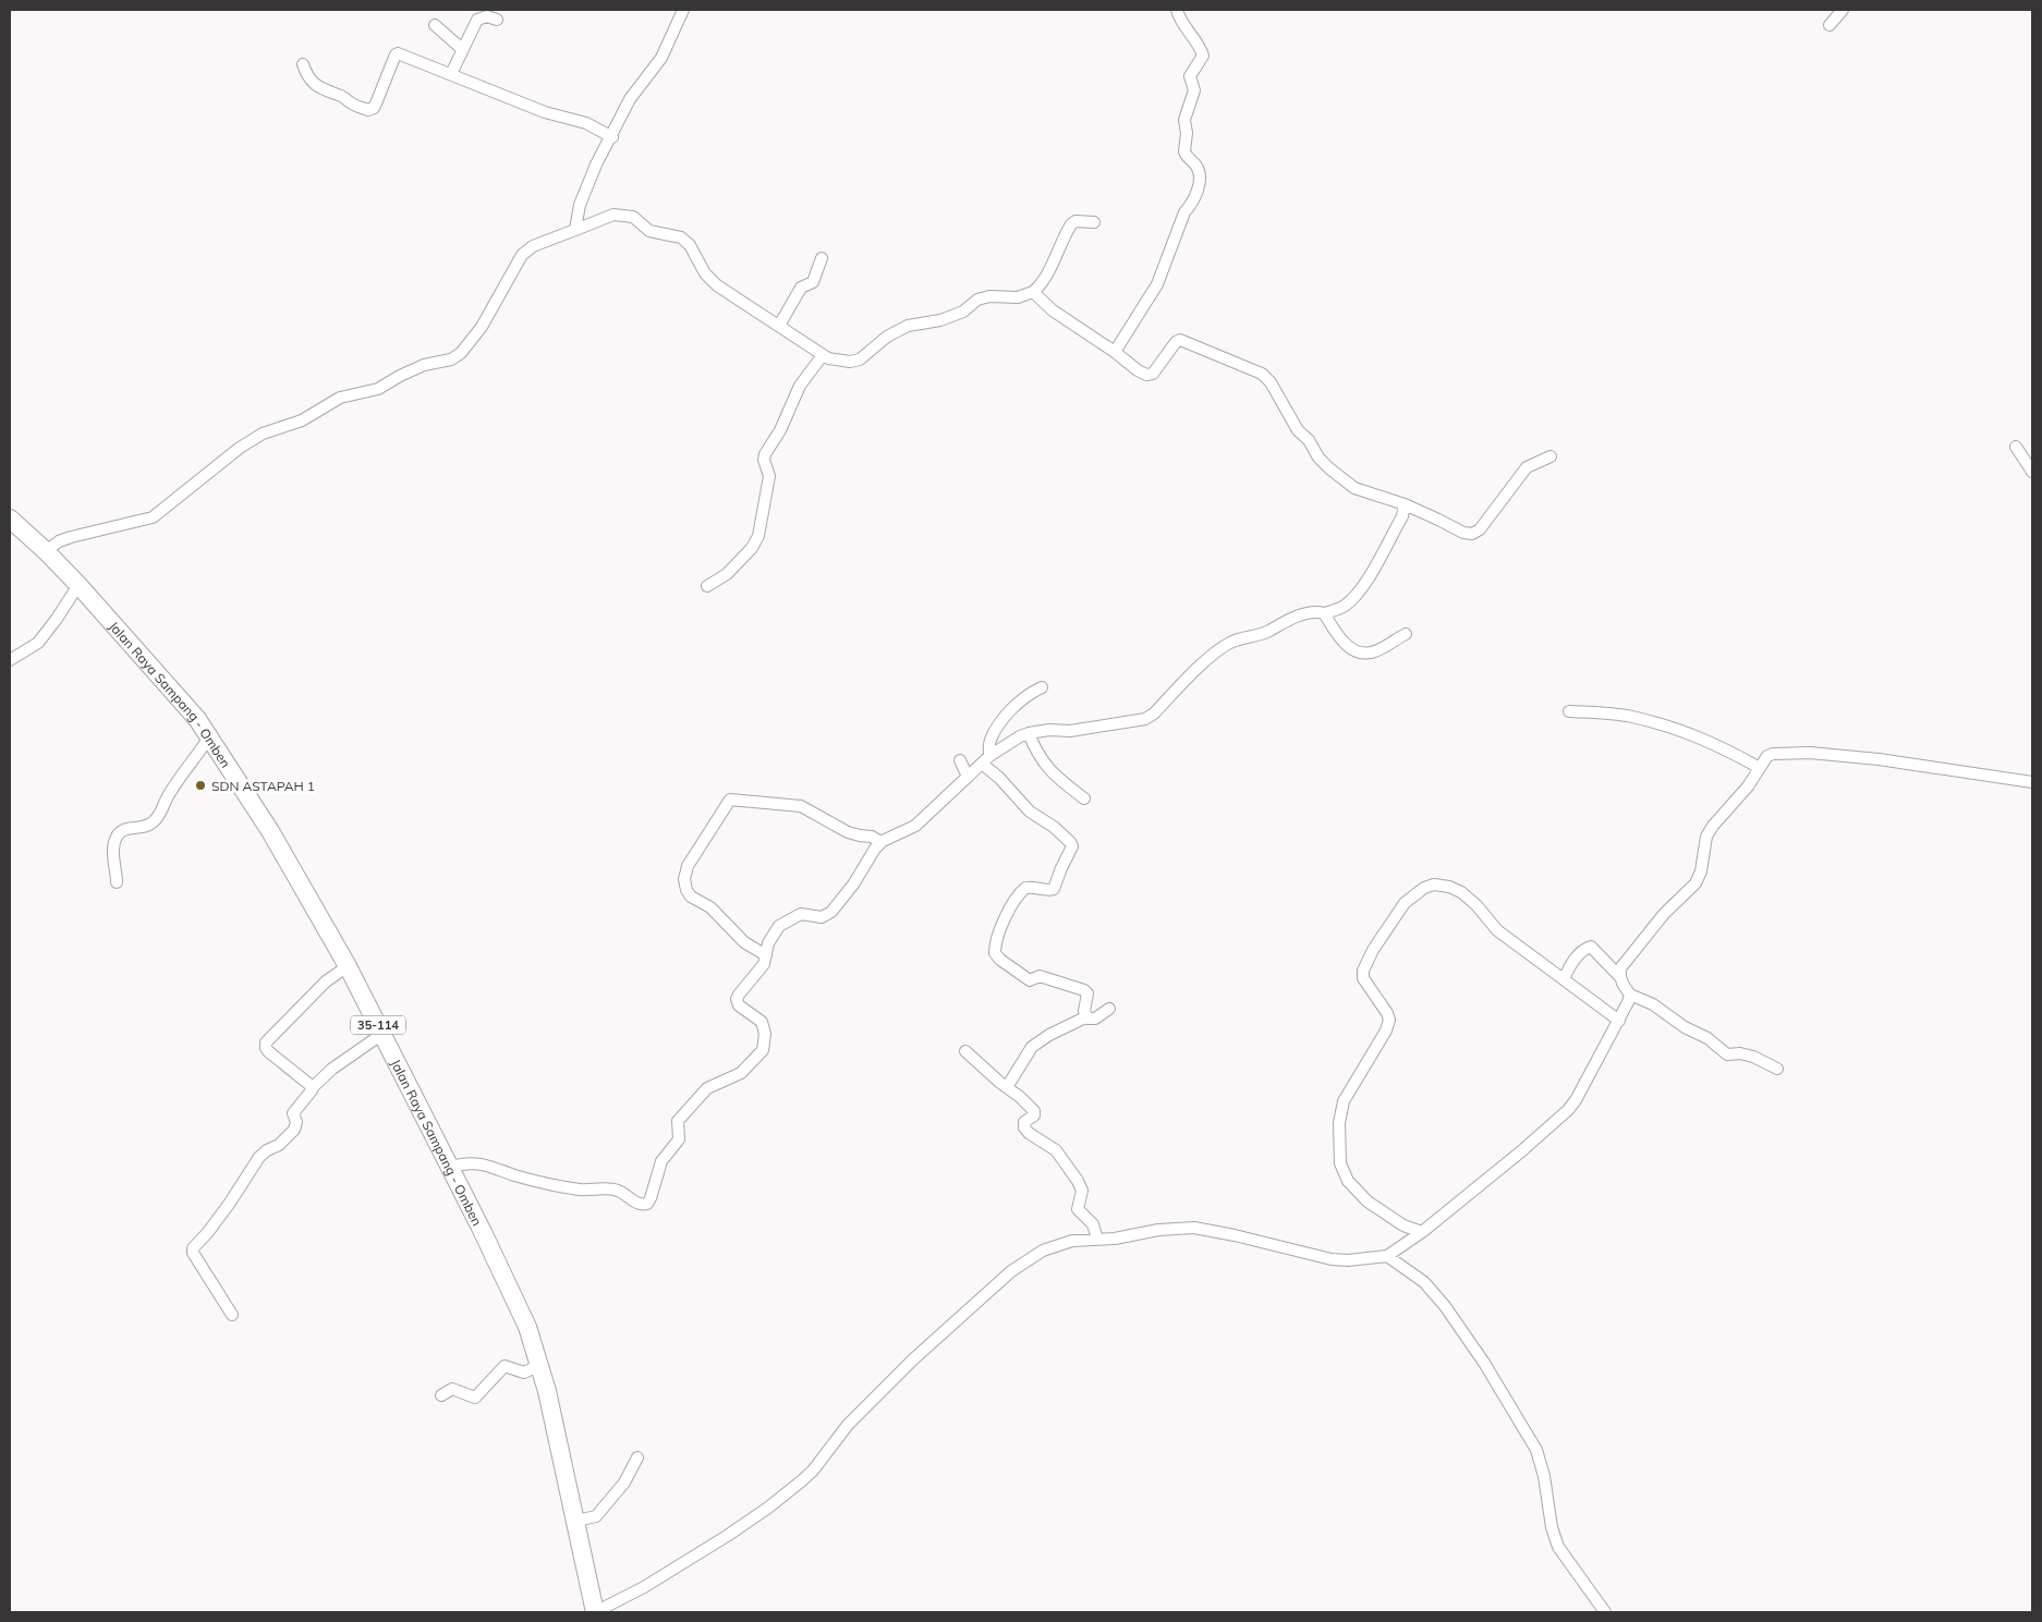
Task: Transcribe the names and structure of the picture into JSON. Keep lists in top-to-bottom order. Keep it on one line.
{"streets":{"main road":["Jalan Raya Sampang - Omben","35-114"]},"places":["SDN ASTAPAH 1"]}
